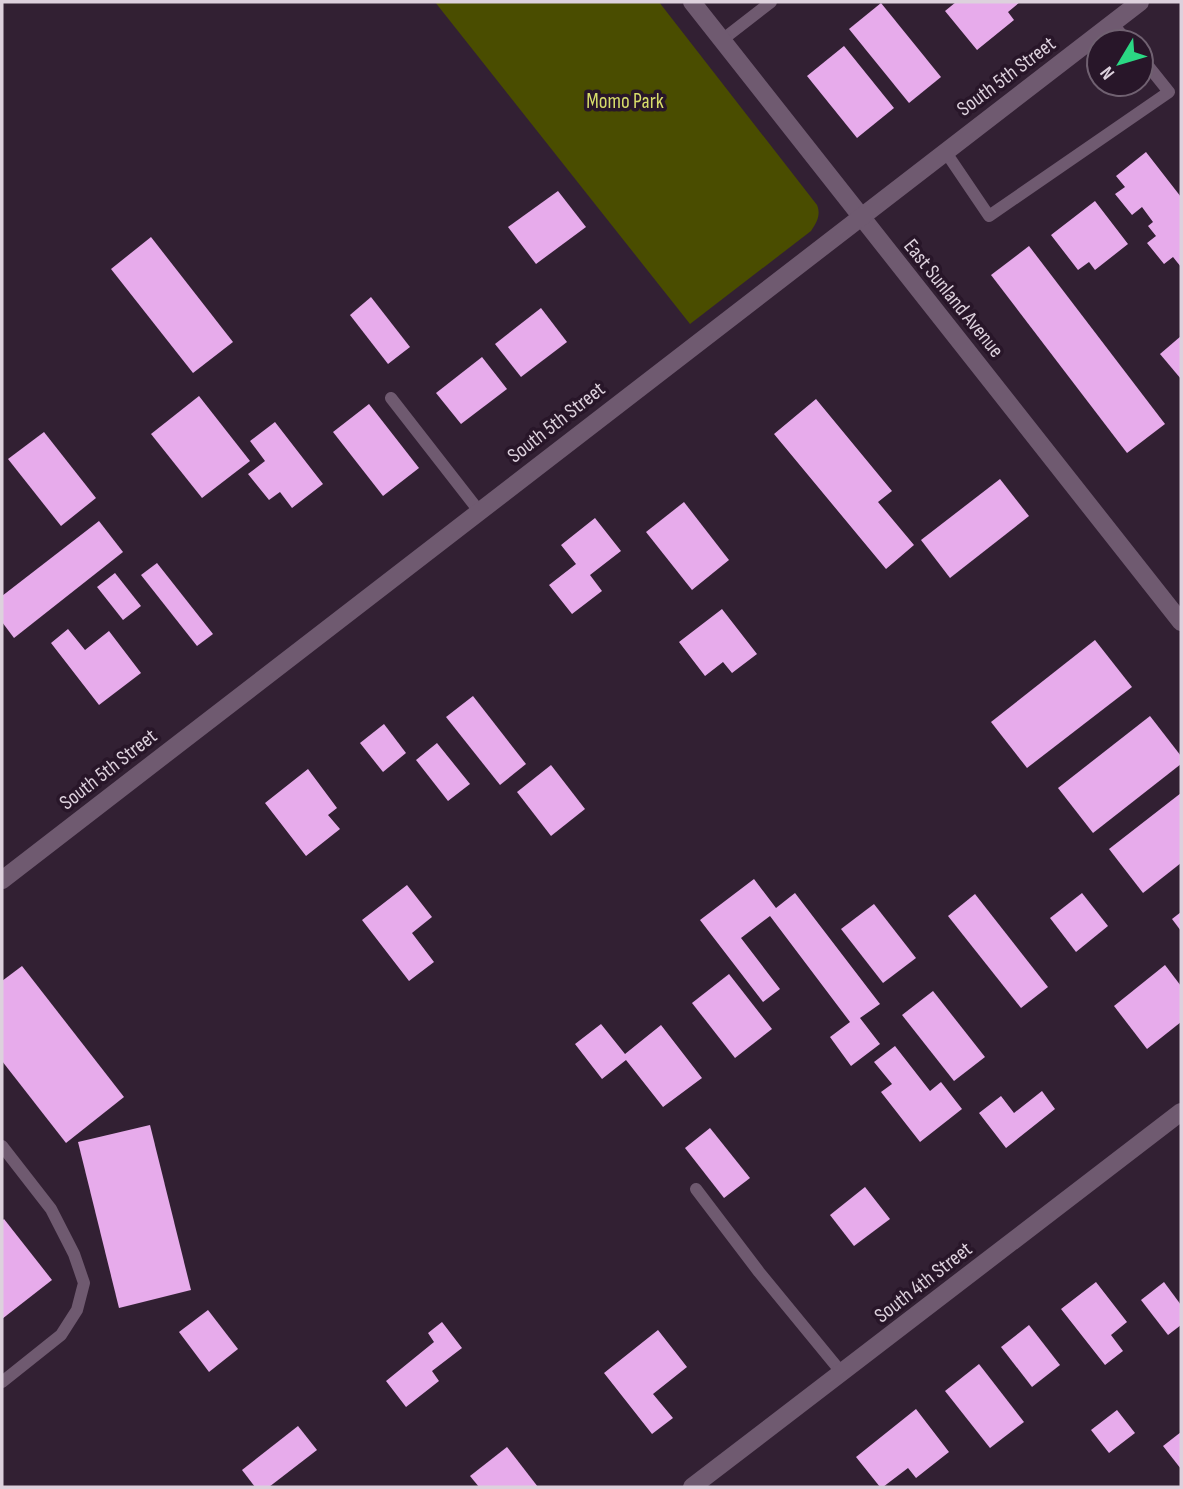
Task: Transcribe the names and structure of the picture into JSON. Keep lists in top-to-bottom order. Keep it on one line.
{"streets":{"street":["South 5th Street","East Sunland Avenue","South 4th Street"]},"crossings":[["South 5th Street","East Sunland Avenue"]],"parks":["Momo Park"],"north":"bottom left"}
